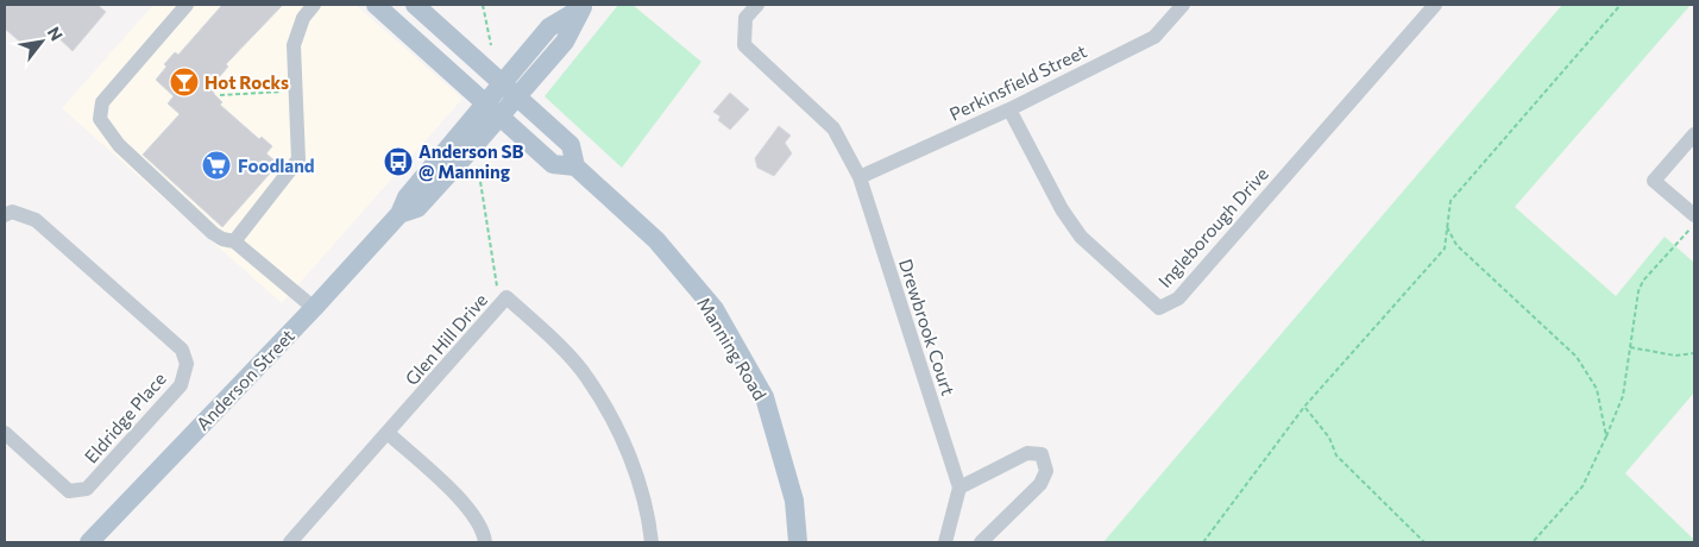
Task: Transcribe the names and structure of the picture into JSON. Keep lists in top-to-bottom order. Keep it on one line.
{"streets":{"main road":["Manning Road","Anderson Street"],"street":["Perkinsfield Street","Ingleborough Drive","Drewbrook Court","Glen Hill Drive","Eldridge Place"]},"crossings":[["Perkinsfield Street","Ingleborough Drive"],["Perkinsfield Street","Drewbrook Court"],["Manning Road","Anderson Street"]],"places":{"bar":["Hot Rocks"],"bus stop":["Anderson SB @ Manning"],"supermarket":["Foodland"]},"north":"top right"}
